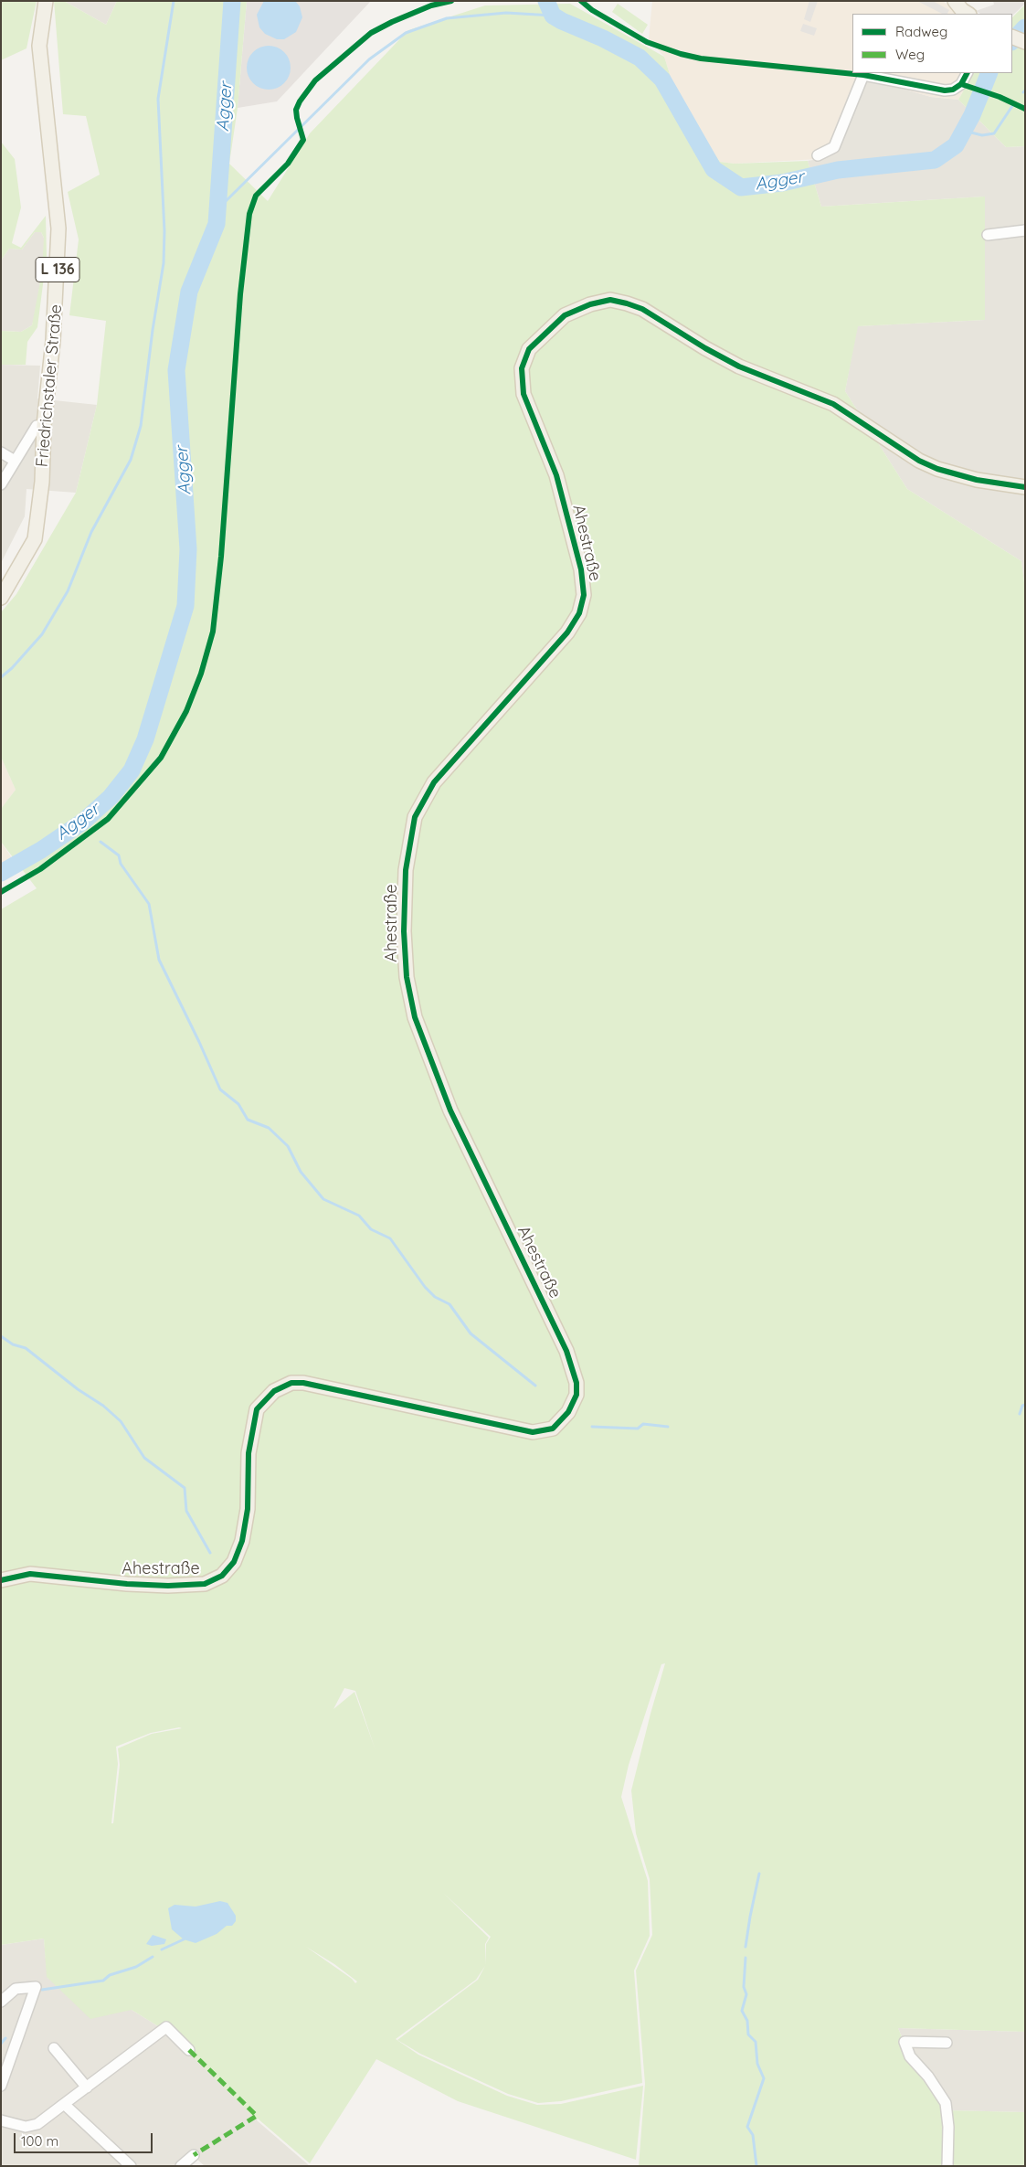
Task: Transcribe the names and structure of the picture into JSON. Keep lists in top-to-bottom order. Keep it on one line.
{"streets":{"main road":["L 136","Friedrichstaler Straße","Ahestraße"]},"water":["Agger"],"legend":["Radweg","Weg"],"scale_bar":"100 m"}
